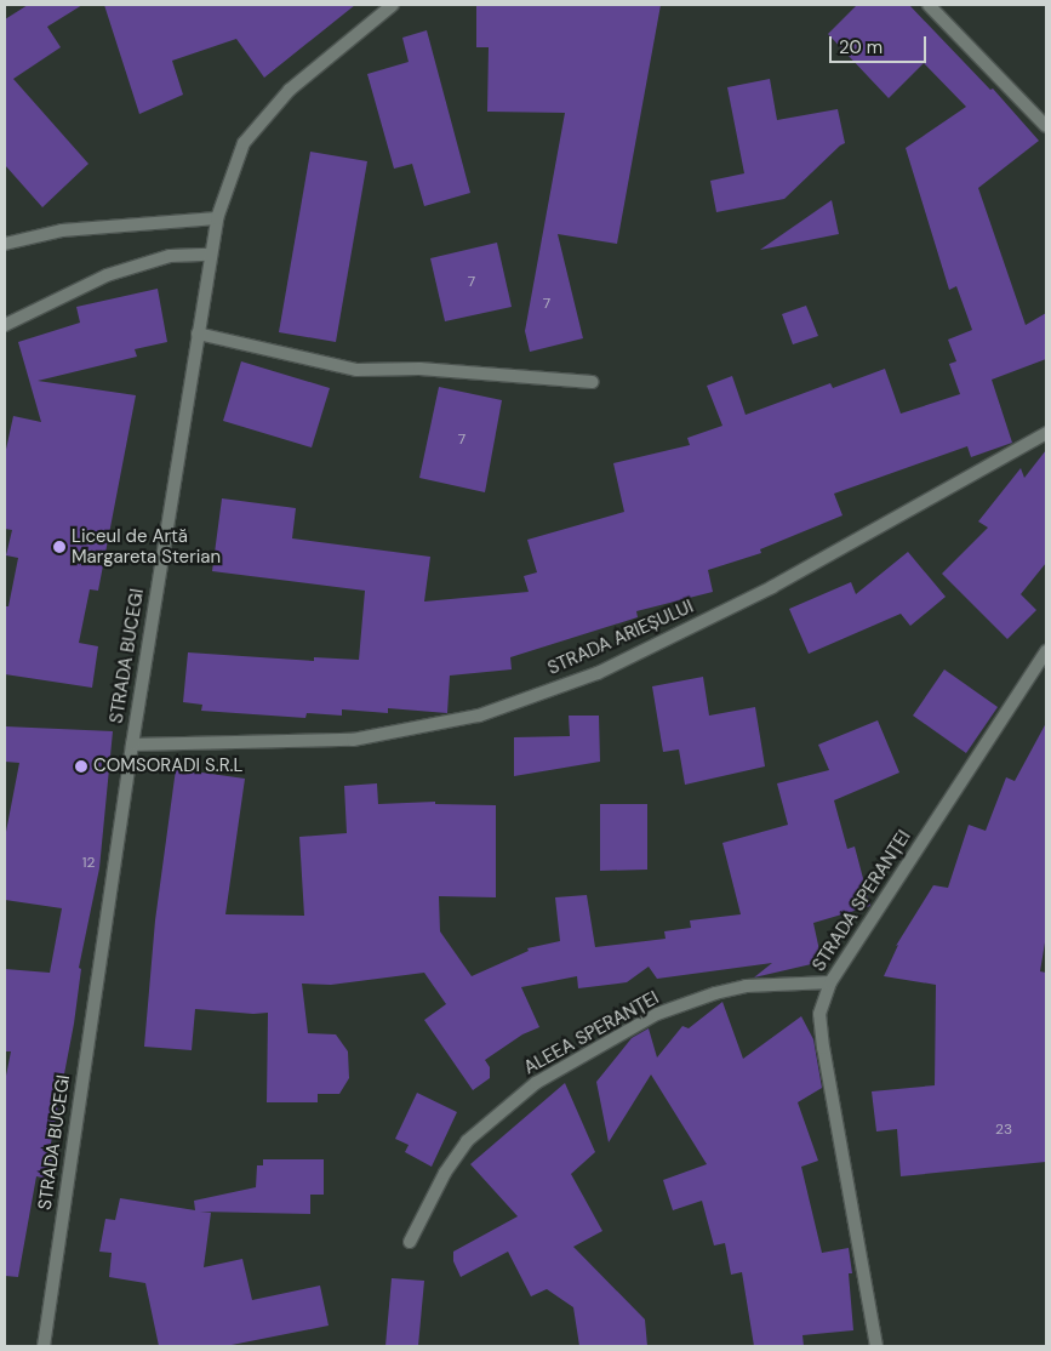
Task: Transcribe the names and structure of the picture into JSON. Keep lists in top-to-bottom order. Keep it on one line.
{"streets":{"street":["STRADA ARIEȘULUI","STRADA BUCEGI","STRADA SPERANȚEI","ALEEA SPERANȚEI"]},"crossings":[["STRADA ARIEȘULUI","STRADA BUCEGI"],["STRADA SPERANȚEI","ALEEA SPERANȚEI"]],"places":["Liceul de Artă Margareta Sterian","COMSORADI S.R.L"],"house_numbers":["7","7","7","12","23"],"scale_bar":"20 m"}
